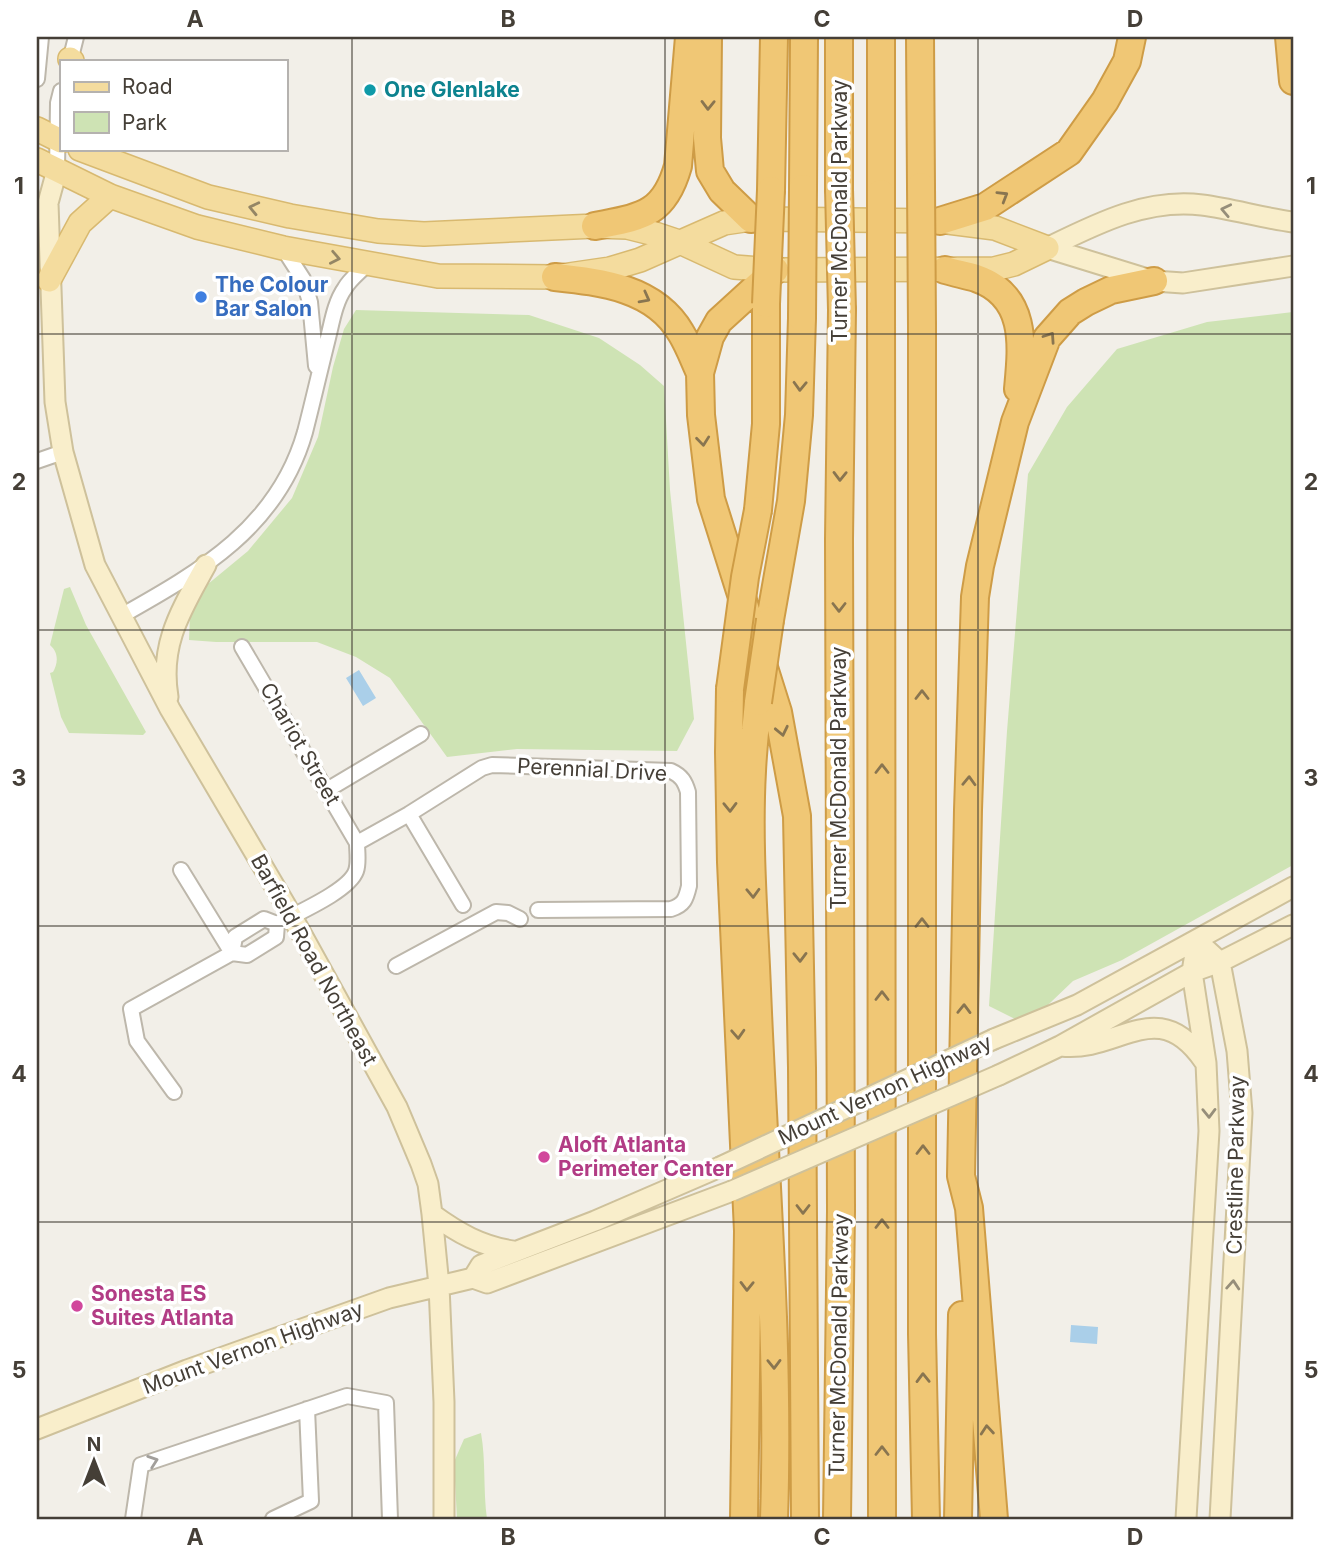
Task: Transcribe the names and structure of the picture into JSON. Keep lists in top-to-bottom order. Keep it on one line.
{"streets":{"highway":["Turner McDonald Parkway"],"main road":["Barfield Road Northeast","Mount Vernon Highway","Crestline Parkway"],"street":["Chariot Street","Perennial Drive"]},"crossings":[["Chariot Street","Perennial Drive"],["Barfield Road Northeast","Mount Vernon Highway"],["Mount Vernon Highway","Crestline Parkway"]],"places":["One Glenlake","The Colour Bar Salon","Aloft Atlanta Perimeter Center","Sonesta ES Suites Atlanta"],"legend":["Road","Park"],"north":"top","grid":{"columns":["A","B","C","D"],"rows":["1","2","3","4","5"]}}
